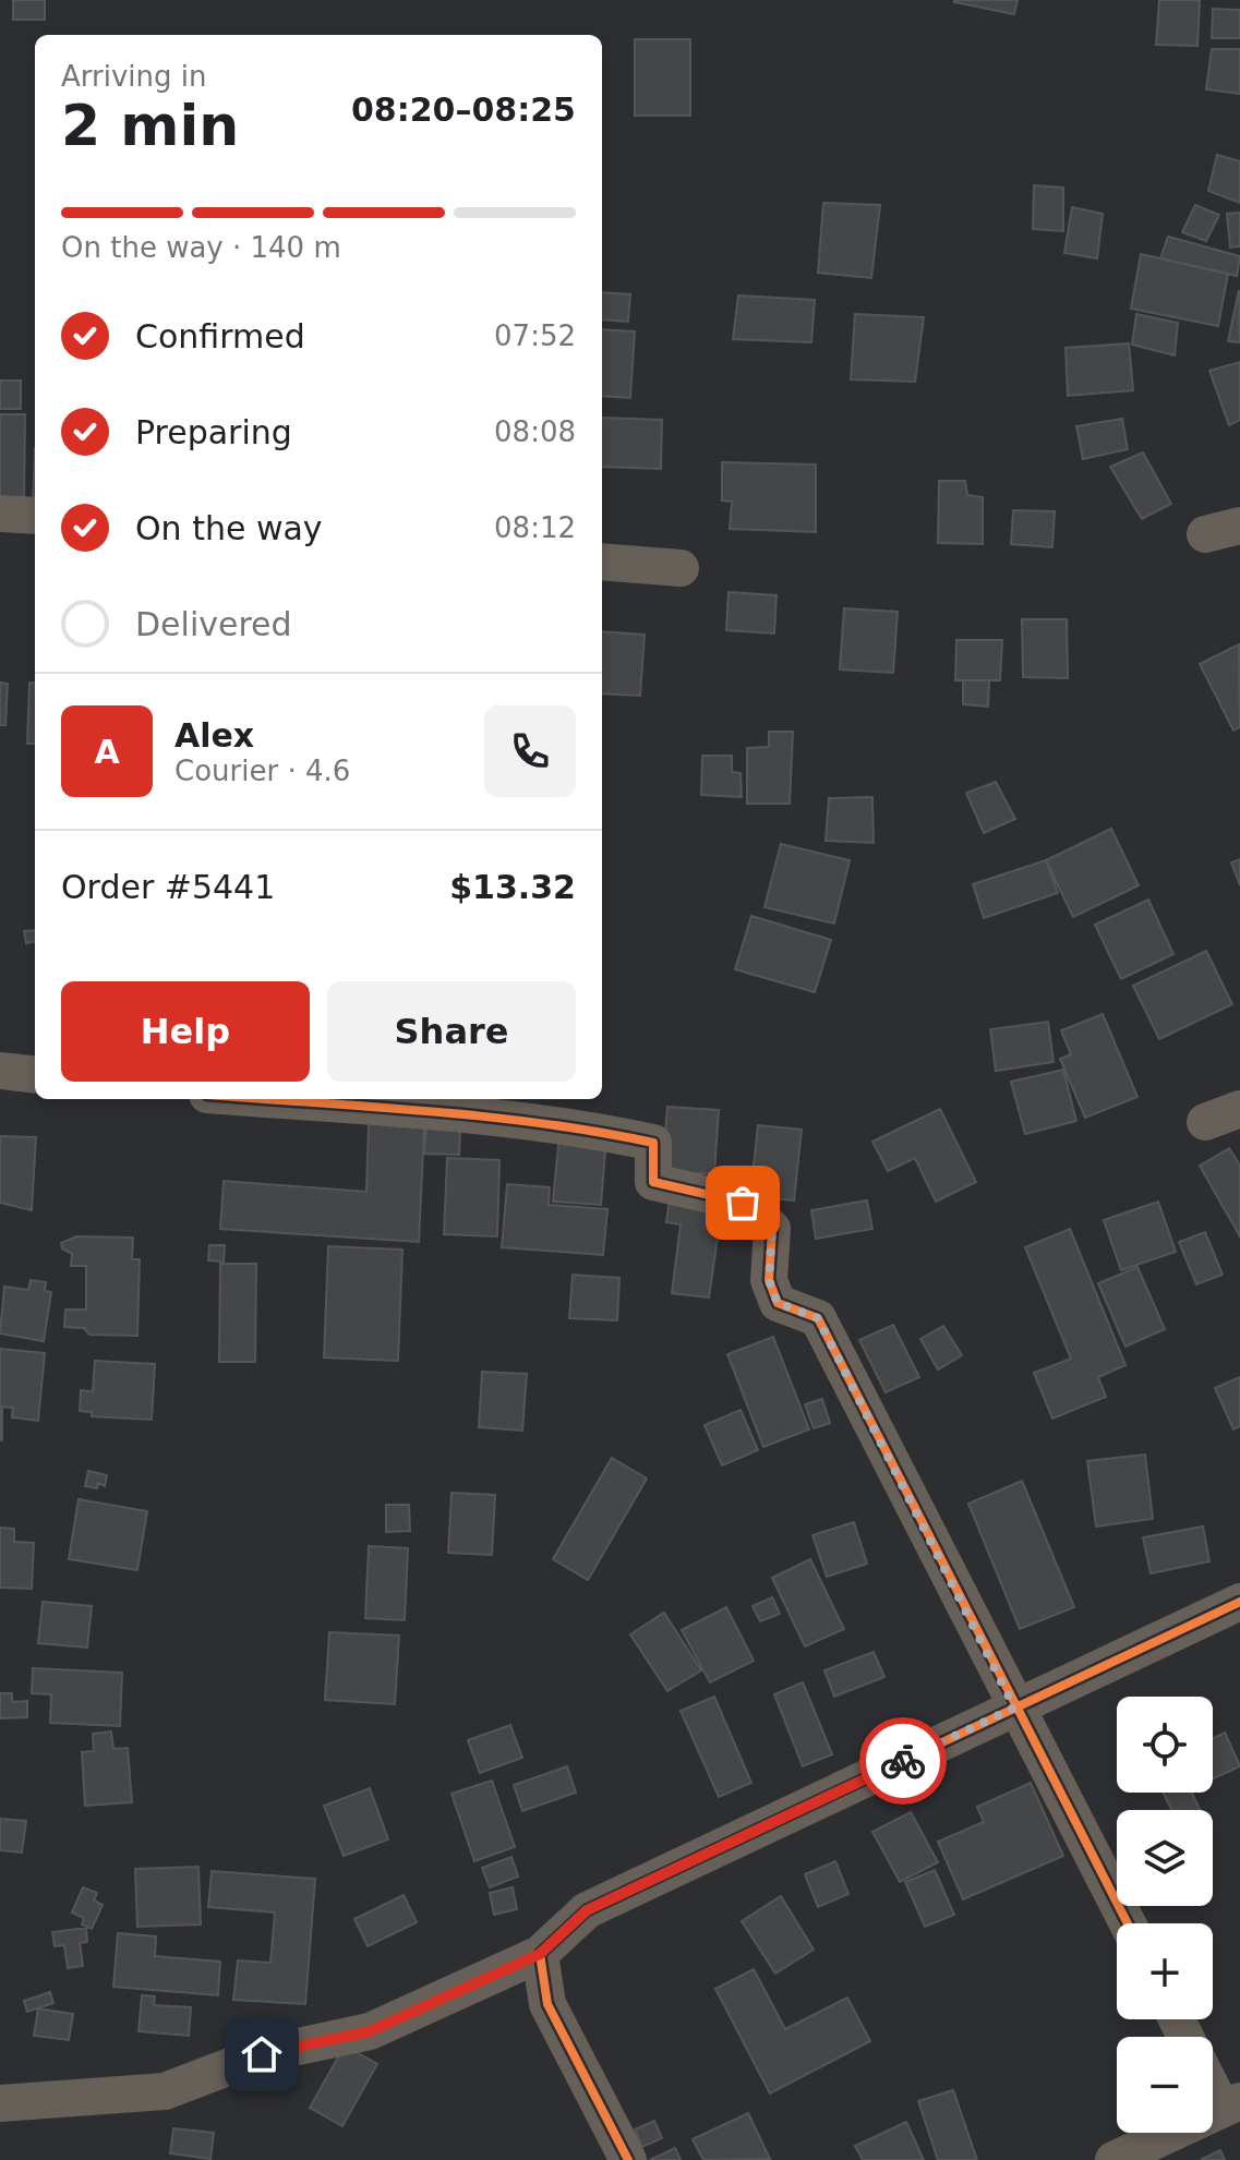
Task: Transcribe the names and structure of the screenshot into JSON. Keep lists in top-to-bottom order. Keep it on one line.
{"page":{"heading":["2 min","Arriving in","08:20–08:25"],"panel":["Alex","Courier · 4.6","Order #5441","$13.32"],"bar":"On the way · 140 m","list":[["Confirmed","07:52"],["Preparing","08:08"],["On the way","08:12"],"Delivered"],"round":"A","buttons":["Help","Share"],"map_buttons":["+","−"]}}
